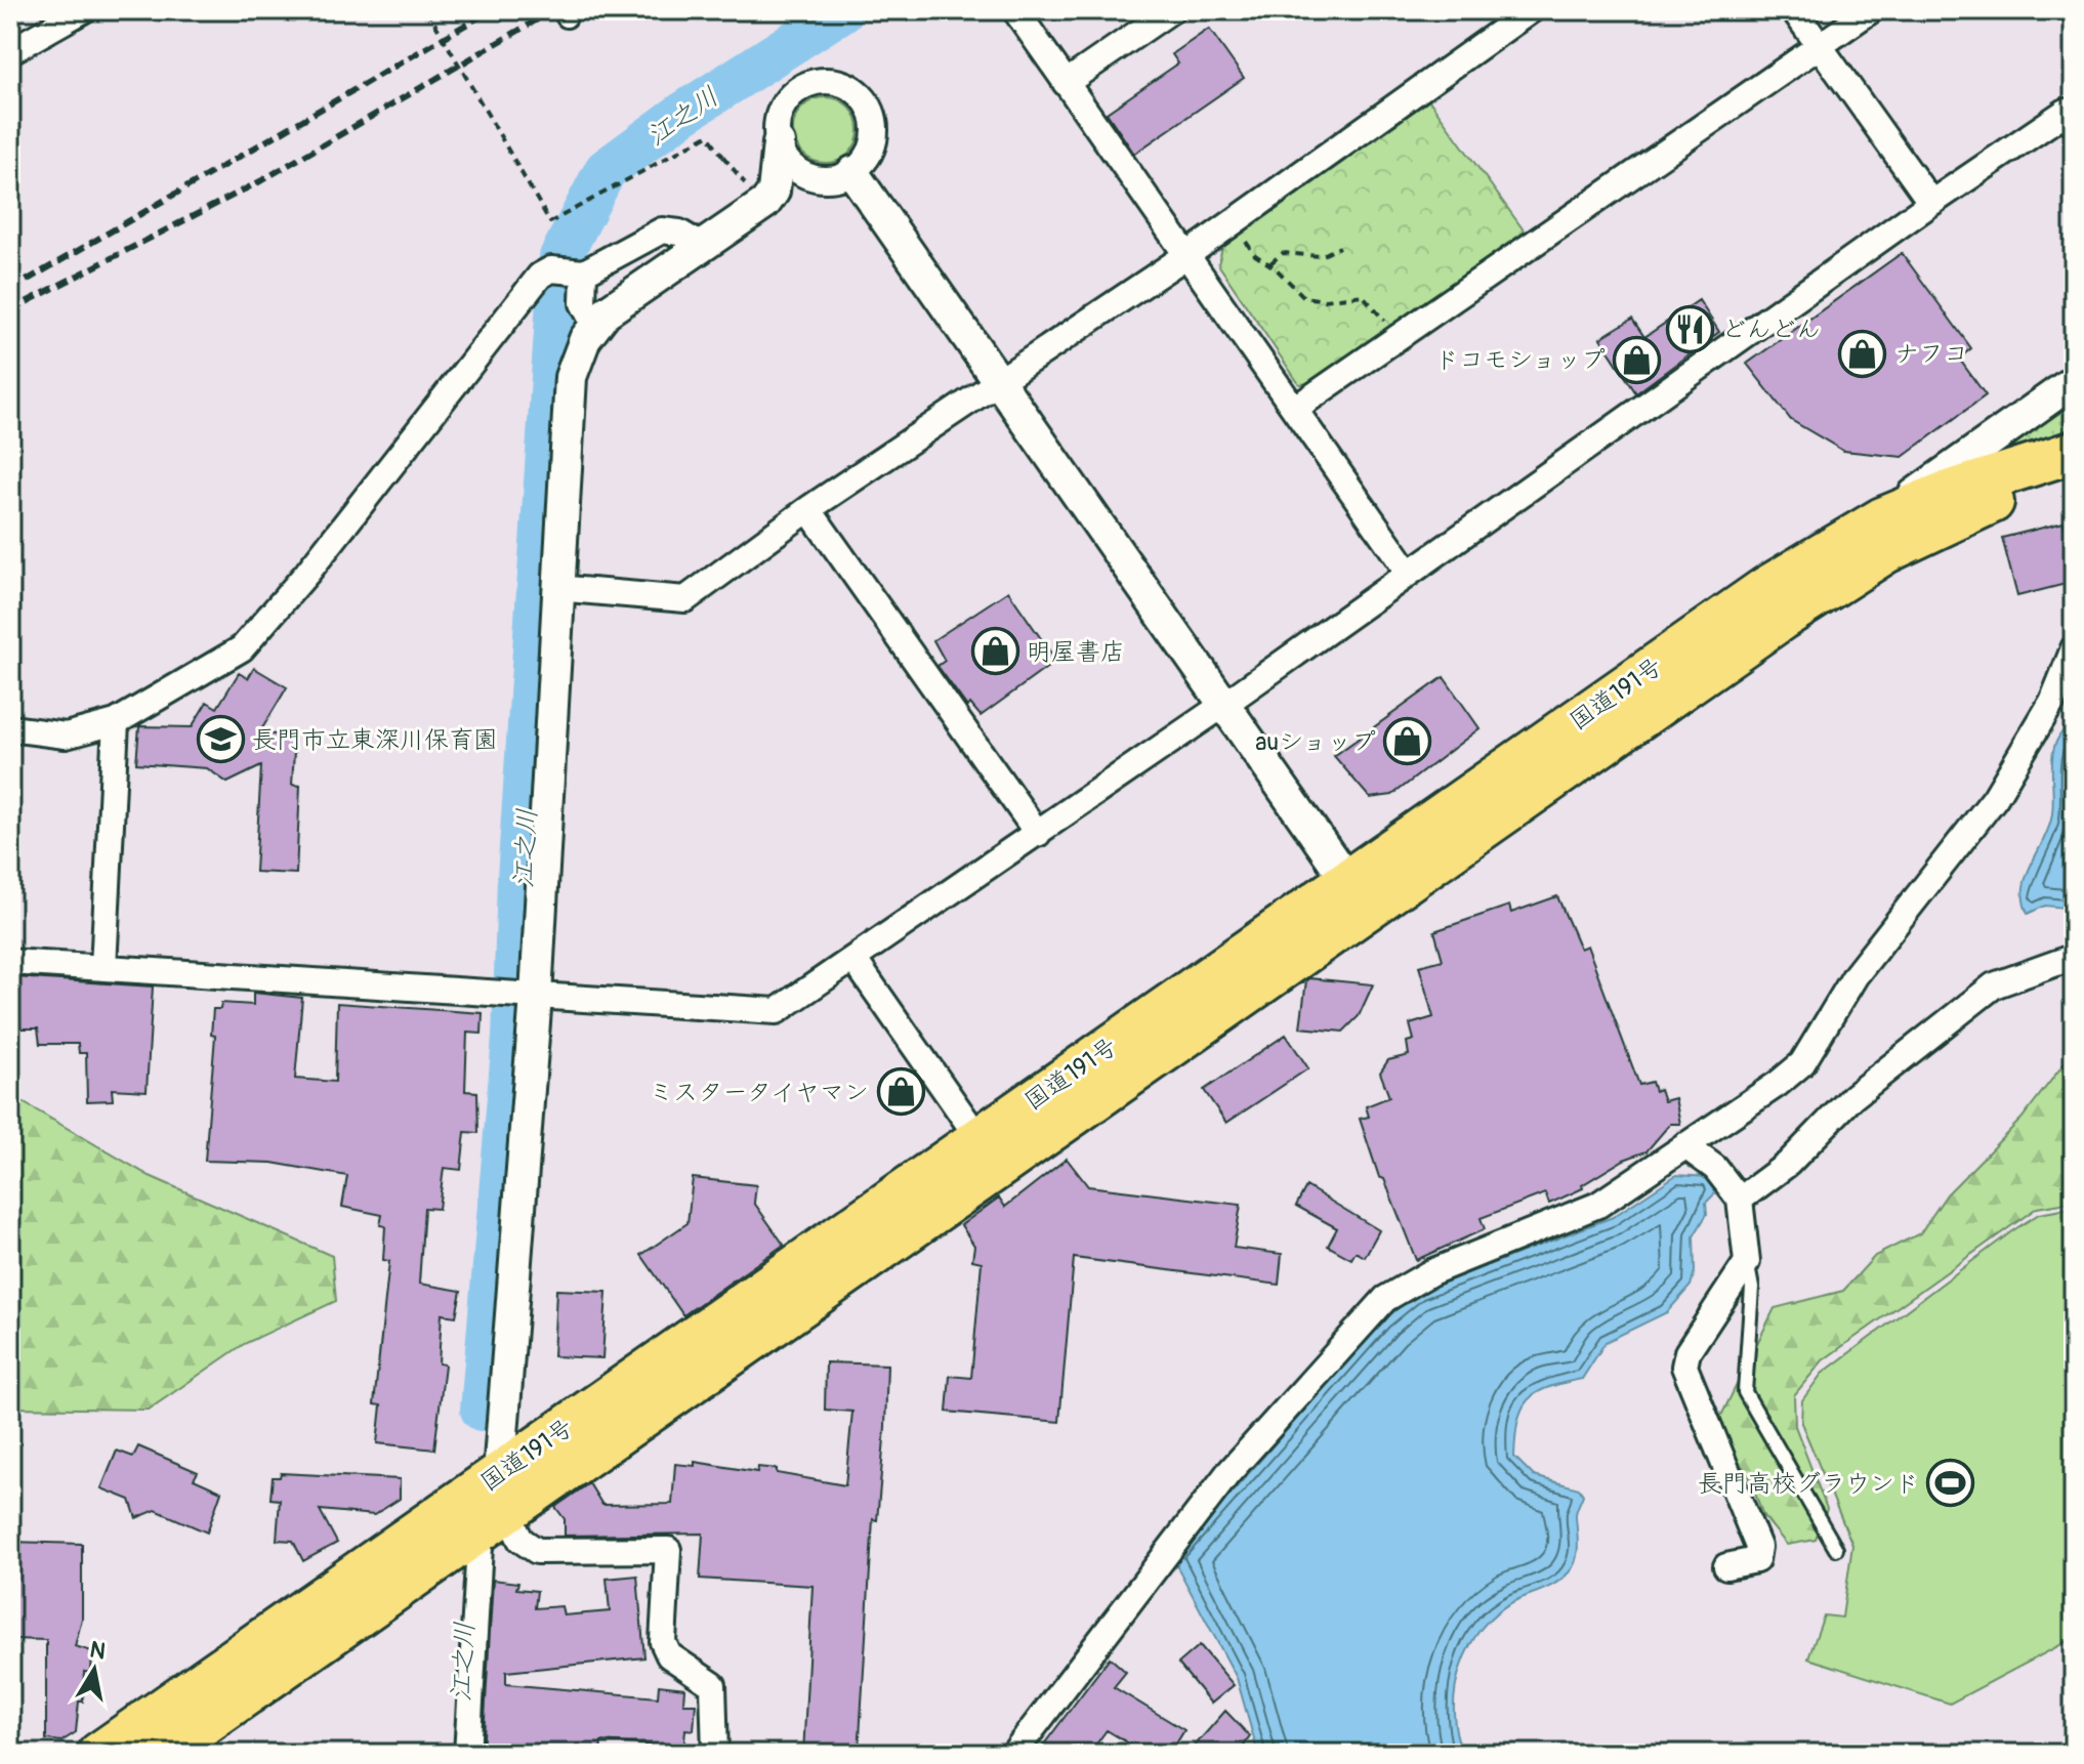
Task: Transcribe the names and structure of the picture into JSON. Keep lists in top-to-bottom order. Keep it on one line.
{"streets":{"highway":["国道191号"]},"water":["江之川"],"places":{"restaurant":["どんどん"],"shop":["ナフコ","ドコモショップ","明屋書店","auショップ","ミスタータイヤマン"],"school or university":["長門市立東深川保育園"],"sports":["長門高校グラウンド"]},"north":"top"}
